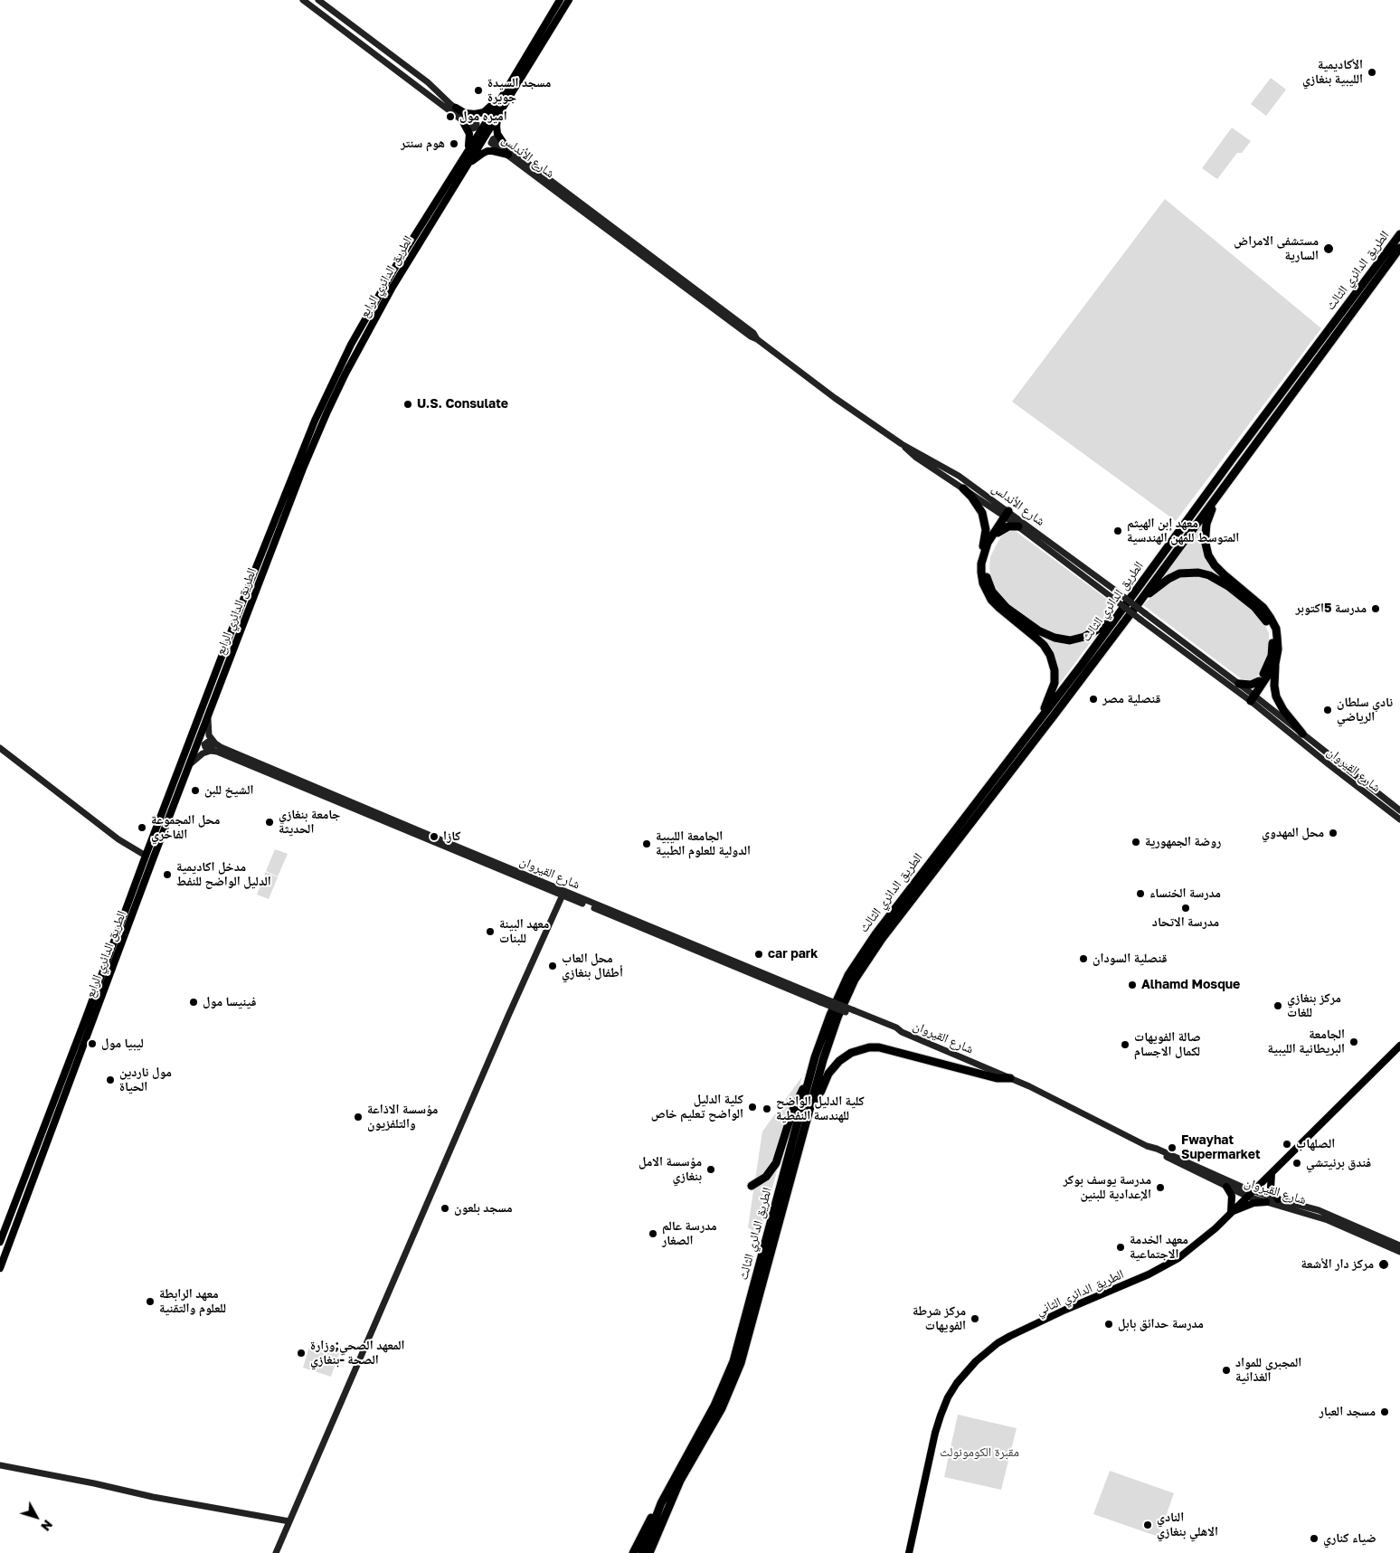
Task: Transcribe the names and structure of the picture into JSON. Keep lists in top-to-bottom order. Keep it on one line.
{"streets":{"highway":["الطريق الدائري الثالث"],"main road":["شارع الأندلس","الطريق الدائري الرابع","شارع القيروان","الطريق الدائري الثاني"]},"crossings":[["شارع القيروان","الطريق الدائري الثاني"]],"parks":["مقبرة الكومونولث"],"places":["الأكاديمية الليبية بنغازي","مسجد السيدة جويرة","اميره مول","هوم سنتر","مستشفى الامراض السارية","U.S. Consulate","معهد إبن الهيثم المتوسط للمهن الهندسية","مدرسة 5اكتوبر","قنصلية مصر","نادي سلطان الرياضي","الشيخ للبن","جامعة بنغازي الحديثة","محل المجموعة الفاخري","محل المهدوي","كازا","روضة الجمهورية","الجامعة الليبية الدولية للعلوم الطبية","مدخل اكاديمية الدليل الواضح للنفط","مدرسة الخنساء","مدرسة الاتحاد","معهد البينة للبنات","car park","قنصلية السودان","محل العاب أطفال بنغازي","Alhamd Mosque","فينيسا مول","مركز بنغازي للغات","الجامعة البريطانية الليبية","ليبيا مول","صالة الفويهات لكمال الاجسام","مول ناردين الحياة","كلية الدليل الواضح تعليم خاص","كلية الدليل الواضح للهندسة النفطية","مؤسسة الاذاعة والتلفزيون","الصلهاب","Fwayhat Supermarket","فندق برنيتشي","مؤسسة الامل بنغازي","مدرسة يوسف بوكر الإعدادية للبنين","مسجد بلعون","مدرسة عالم الصغار","معهد الخدمة الاجتماعية","مركز دار الأشعة","معهد الرابطة للعلوم والتقنية","مركز شرطة الفويهات","مدرسة حدائق بابل","المعهد الصحي;وزارة الصحة -بنغازي","المجبري للمواد الغذائية","مسجد العبار","النادي الاهلي بنغازي","ضياء كناري"],"north":"bottom right"}
